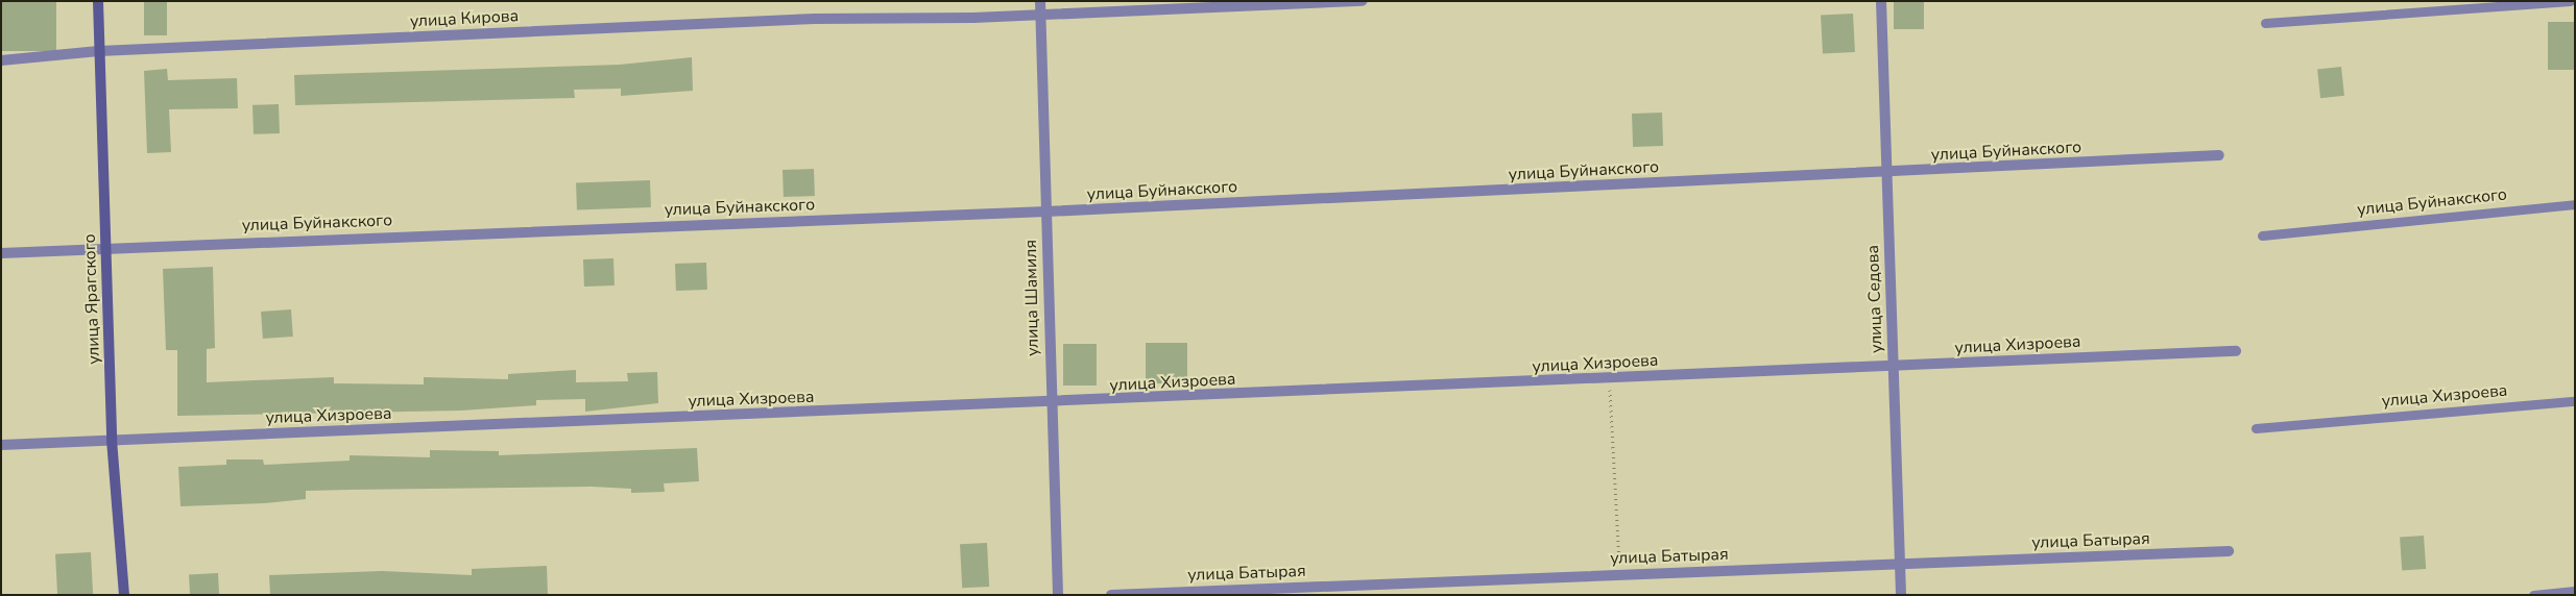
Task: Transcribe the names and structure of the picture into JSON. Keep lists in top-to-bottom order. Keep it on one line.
{"streets":{"main road":["улица Ярагского"],"street":["улица Кирова","улица Буйнакского","улица Шамиля","улица Седова","улица Хизроева","улица Батырая"]},"crossings":[["улица Кирова","улица Шамиля"],["улица Кирова","улица Ярагского"],["улица Буйнакского","улица Шамиля"],["улица Буйнакского","улица Ярагского"],["улица Буйнакского","улица Седова"],["улица Шамиля","улица Хизроева"],["улица Ярагского","улица Хизроева"],["улица Седова","улица Хизроева"],["улица Седова","улица Батырая"]]}
